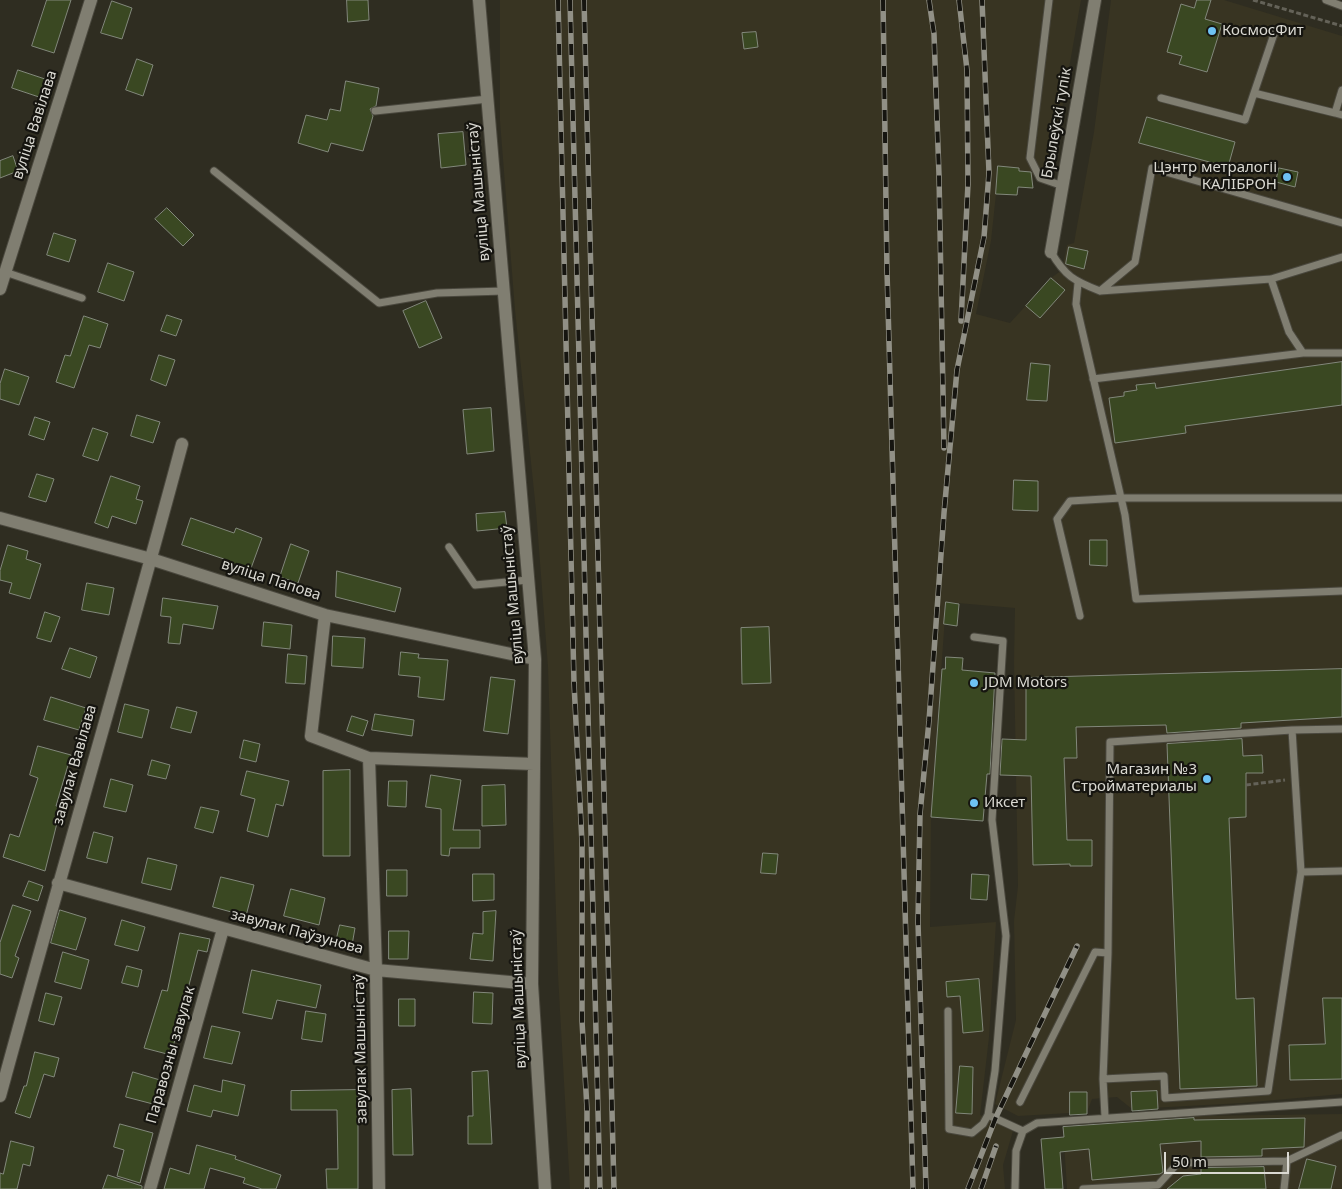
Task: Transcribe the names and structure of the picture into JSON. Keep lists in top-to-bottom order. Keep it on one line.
{"streets":{"street":["Брылеўскі тупік","вуліца Вавілава","вуліца Машыністаў","вуліца Папова","завулак Вавілава","завулак Паўзунова","завулак Машыністаў","Паравозны завулак"]},"crossings":[["вуліца Машыністаў","вуліца Папова"],["вуліца Машыністаў","завулак Паўзунова"],["вуліца Папова","завулак Вавілава"],["завулак Вавілава","завулак Паўзунова"],["завулак Паўзунова","завулак Машыністаў"],["завулак Паўзунова","Паравозны завулак"]],"places":["КосмосФит","Цэнтр метралогіі КАЛIБРОН","JDM Motors","Магазин №3 Стройматериалы","Иксет"],"scale_bar":"50 m"}
